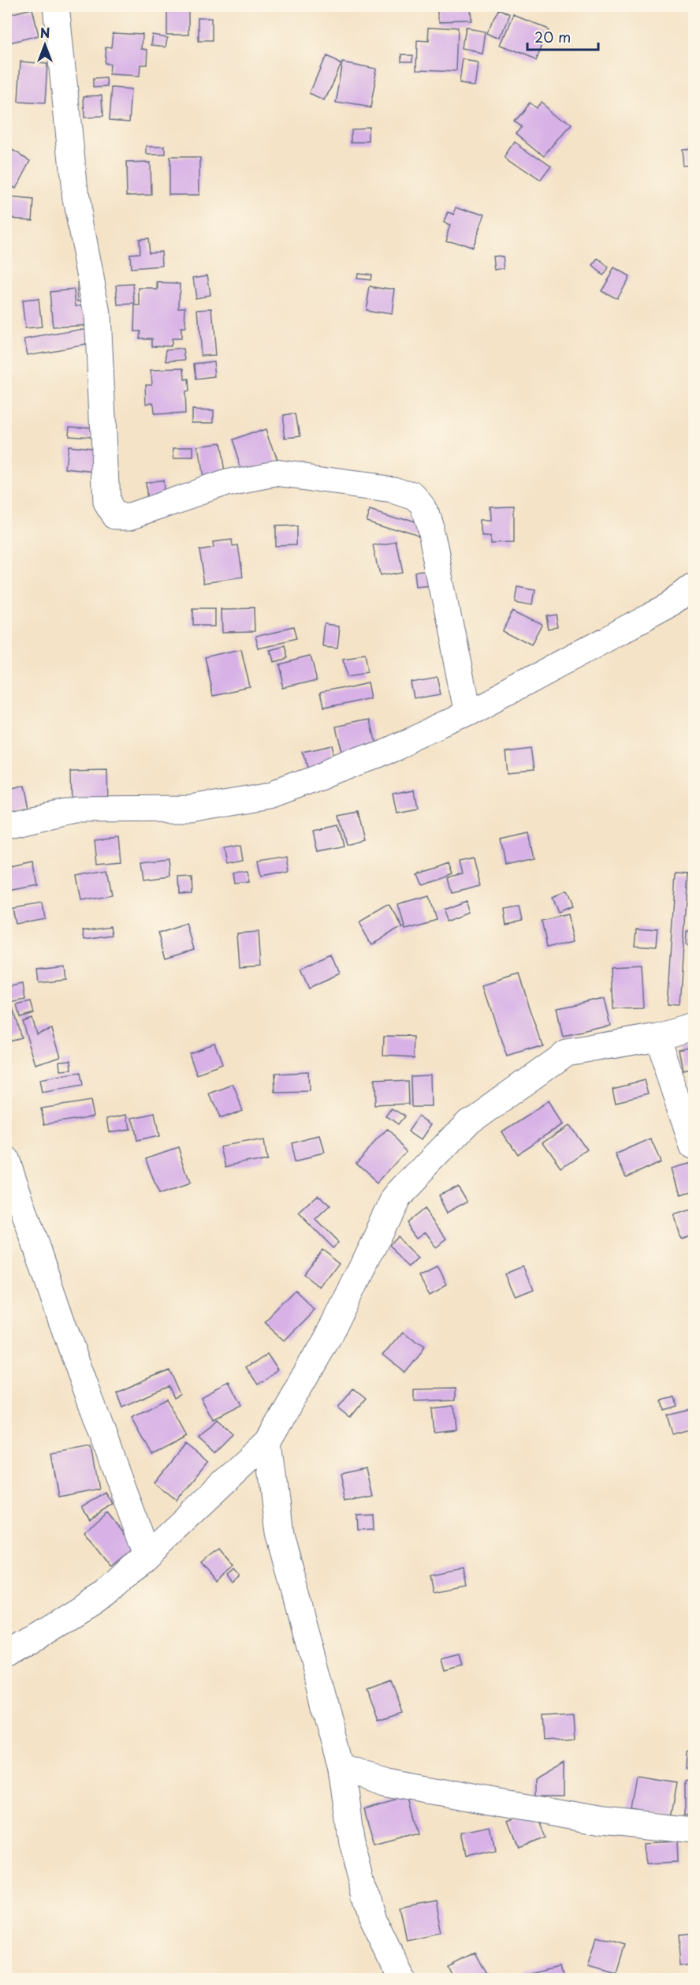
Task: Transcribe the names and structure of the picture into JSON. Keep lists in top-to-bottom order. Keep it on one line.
{"scale_bar":"20 m","north":"top"}
